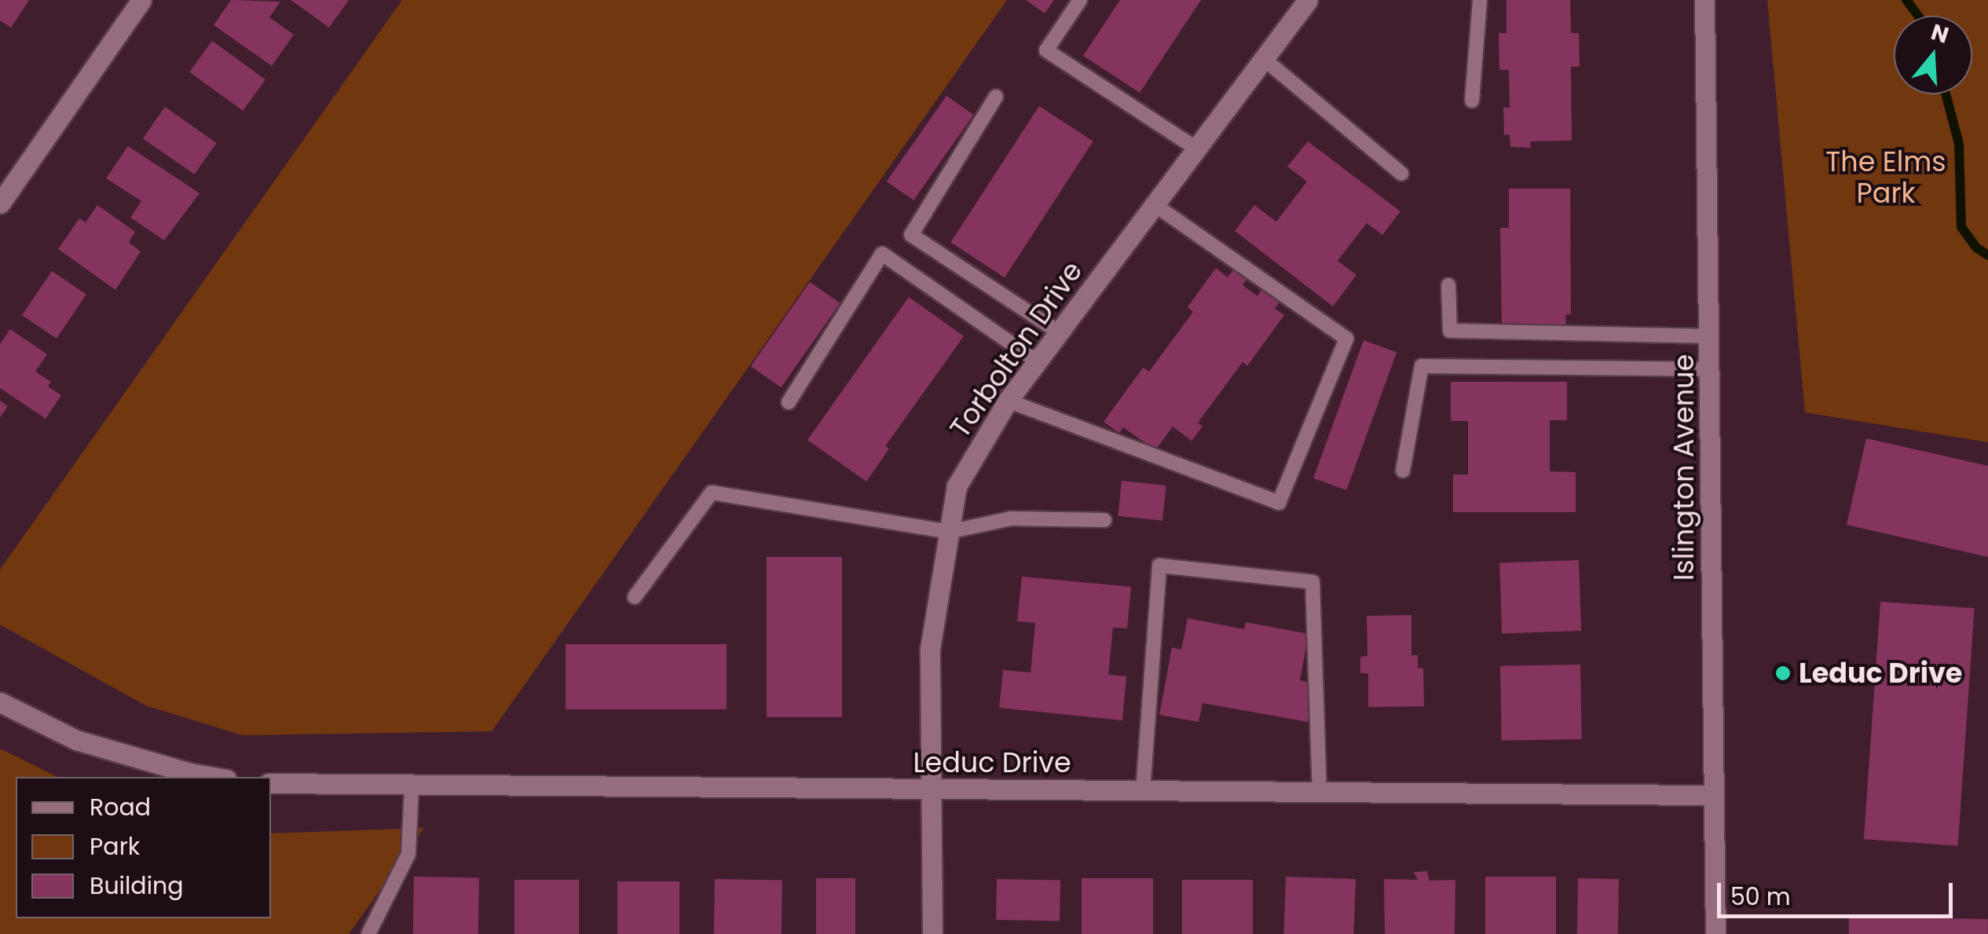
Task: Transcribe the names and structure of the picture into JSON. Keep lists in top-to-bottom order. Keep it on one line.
{"streets":{"street":["Torbolton Drive","Islington Avenue","Leduc Drive"]},"crossings":[["Torbolton Drive","Leduc Drive"],["Islington Avenue","Leduc Drive"]],"parks":["The Elms Park"],"places":["Leduc Drive"],"legend":["Road","Park","Building"],"scale_bar":"50 m","north":"top"}
